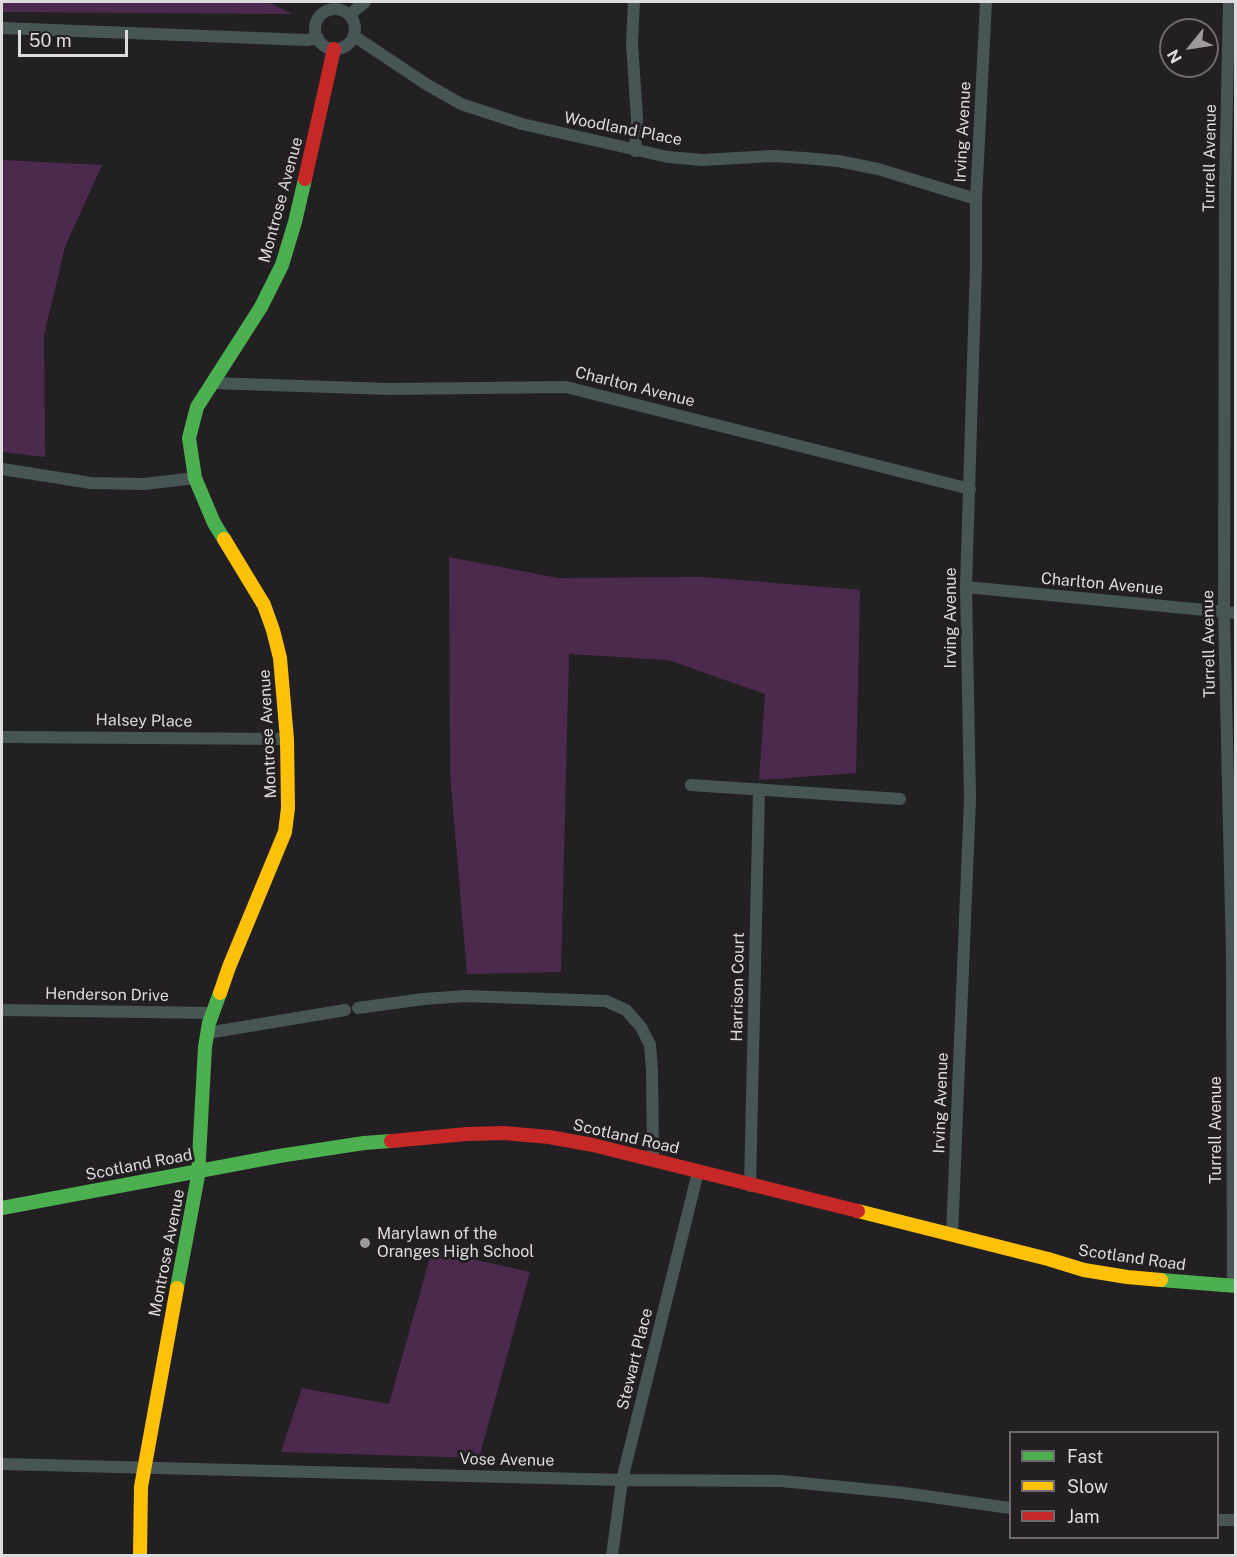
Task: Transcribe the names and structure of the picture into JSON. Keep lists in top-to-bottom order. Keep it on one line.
{"streets":{"street":["Woodland Place","Irving Avenue","Turrell Avenue","Montrose Avenue","Charlton Avenue","Halsey Place","Harrison Court","Henderson Drive","Scotland Road","Stewart Place","Vose Avenue"]},"crossings":[["Woodland Place","Irving Avenue"],["Woodland Place","Montrose Avenue"],["Irving Avenue","Charlton Avenue"],["Irving Avenue","Scotland Road"],["Turrell Avenue","Charlton Avenue"],["Turrell Avenue","Scotland Road"],["Montrose Avenue","Charlton Avenue"],["Montrose Avenue","Halsey Place"],["Montrose Avenue","Henderson Drive"],["Montrose Avenue","Scotland Road"],["Montrose Avenue","Vose Avenue"],["Harrison Court","Scotland Road"],["Scotland Road","Stewart Place"],["Stewart Place","Vose Avenue"]],"places":["Marylawn of the Oranges High School"],"legend":["Fast","Slow","Jam"],"scale_bar":"50 m","north":"bottom left"}
